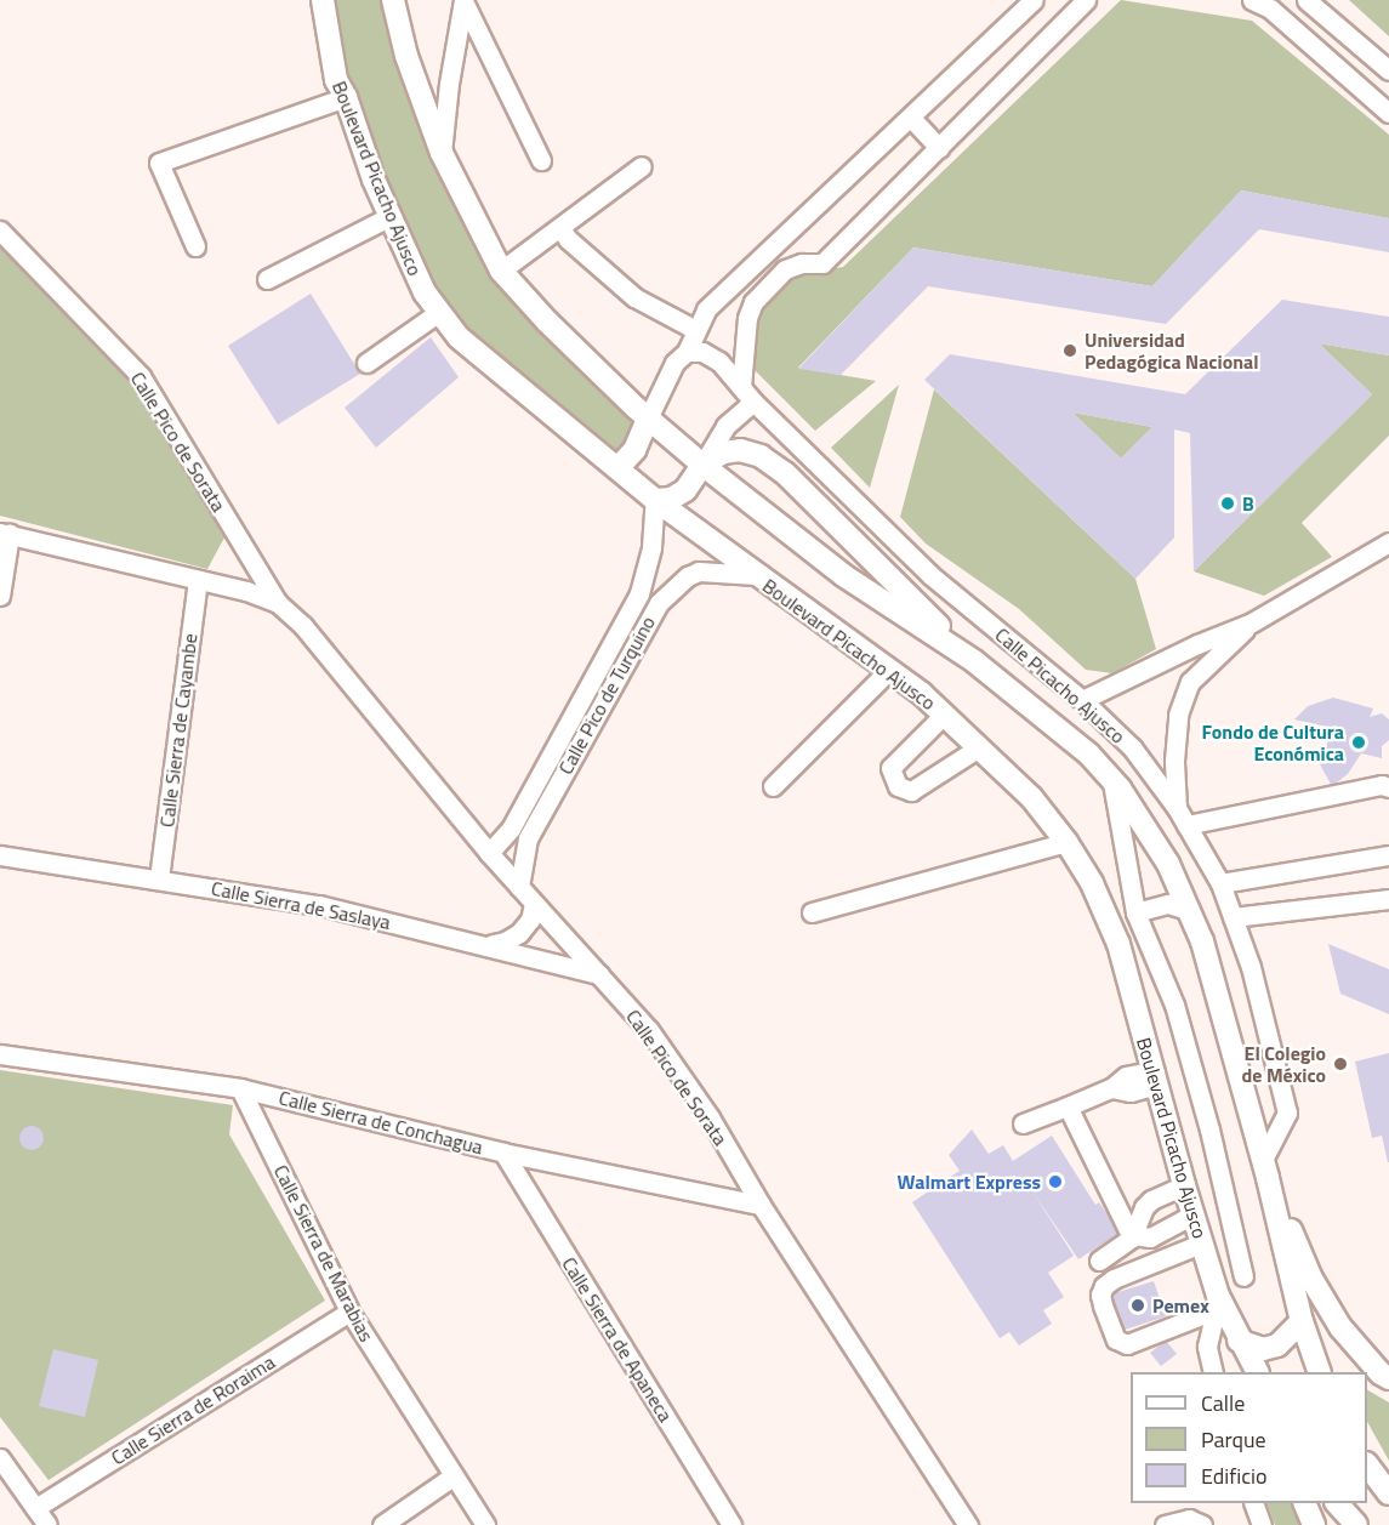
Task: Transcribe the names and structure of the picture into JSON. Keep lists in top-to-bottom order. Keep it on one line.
{"streets":{"main road":["Boulevard Picacho Ajusco"],"street":["Calle Pico de Sorata","Calle Picacho Ajusco","Calle Pico de Turquino","Calle Sierra de Cayambe","Calle Sierra de Saslaya","Calle Sierra de Conchagua","Calle Sierra de Marabias","Calle Sierra de Apaneca","Calle Sierra de Roraima"]},"crossings":[["Boulevard Picacho Ajusco","Calle Pico de Turquino"],["Calle Pico de Sorata","Calle Pico de Turquino"],["Calle Pico de Sorata","Calle Sierra de Cayambe"],["Calle Pico de Sorata","Calle Sierra de Saslaya"],["Calle Pico de Sorata","Calle Sierra de Conchagua"],["Calle Sierra de Cayambe","Calle Sierra de Saslaya"],["Calle Sierra de Conchagua","Calle Sierra de Marabias"],["Calle Sierra de Conchagua","Calle Sierra de Apaneca"],["Calle Sierra de Marabias","Calle Sierra de Roraima"]],"places":["Universidad Pedagógica Nacional","B","Fondo de Cultura Económica","El Colegio de México","Walmart Express","Pemex"],"legend":["Calle","Parque","Edificio"]}
